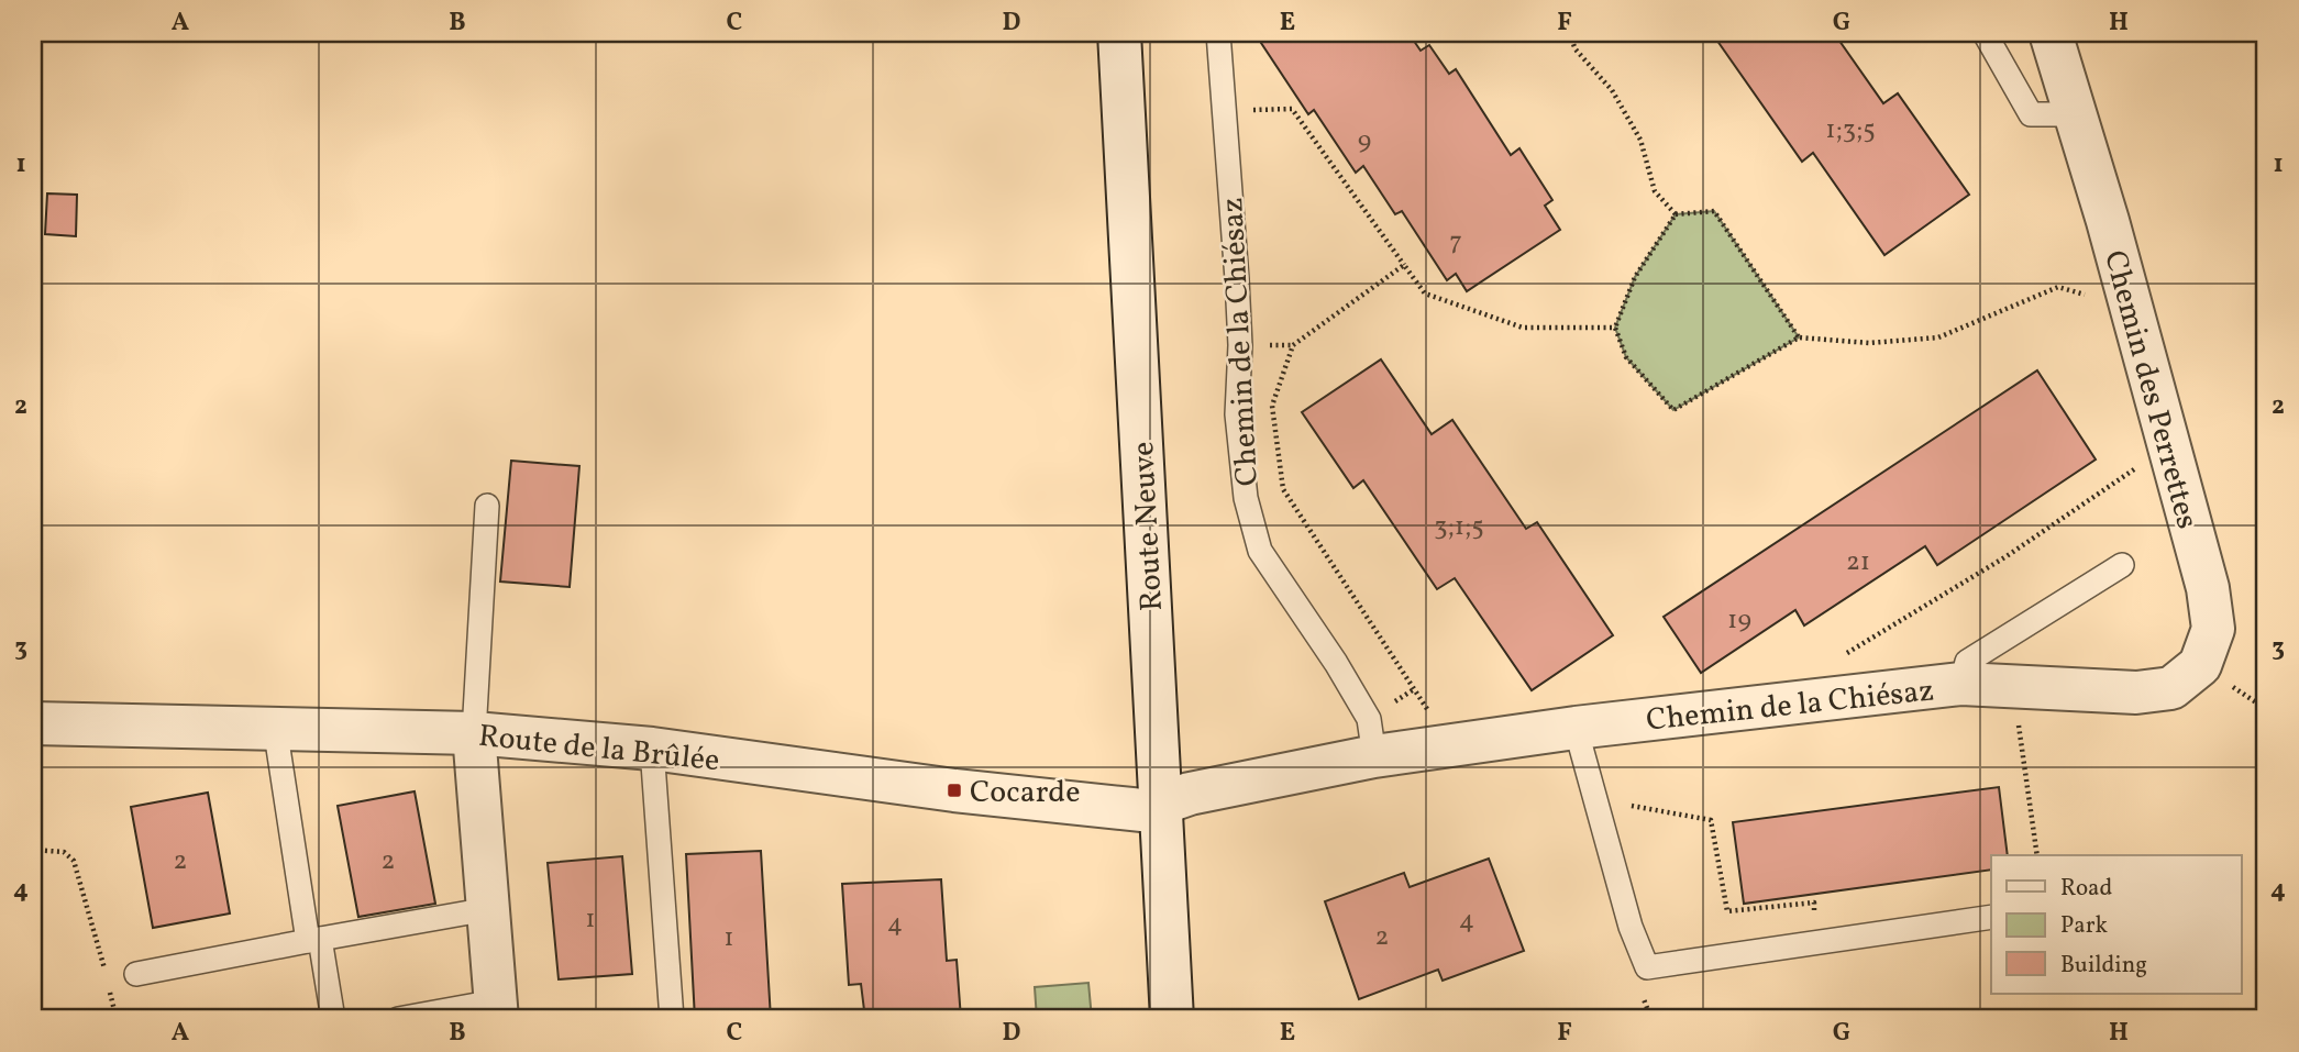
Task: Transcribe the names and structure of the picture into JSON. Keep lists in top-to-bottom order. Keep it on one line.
{"streets":{"street":["Chemin de la Chiésaz","Chemin des Perrettes","Route Neuve","Route de la Brûlée"]},"crossings":[["Chemin de la Chiésaz","Chemin des Perrettes"],["Chemin de la Chiésaz","Route Neuve"],["Chemin de la Chiésaz","Route de la Brûlée"],["Route Neuve","Route de la Brûlée"]],"places":{"transit":["Cocarde"]},"house_numbers":["1;3;5","9","7","3;1;5","21","19","2","2","1","4","4","2","1"],"legend":["Road","Park","Building"],"grid":{"columns":["A","B","C","D","E","F","G","H"],"rows":["1","2","3","4"]}}
